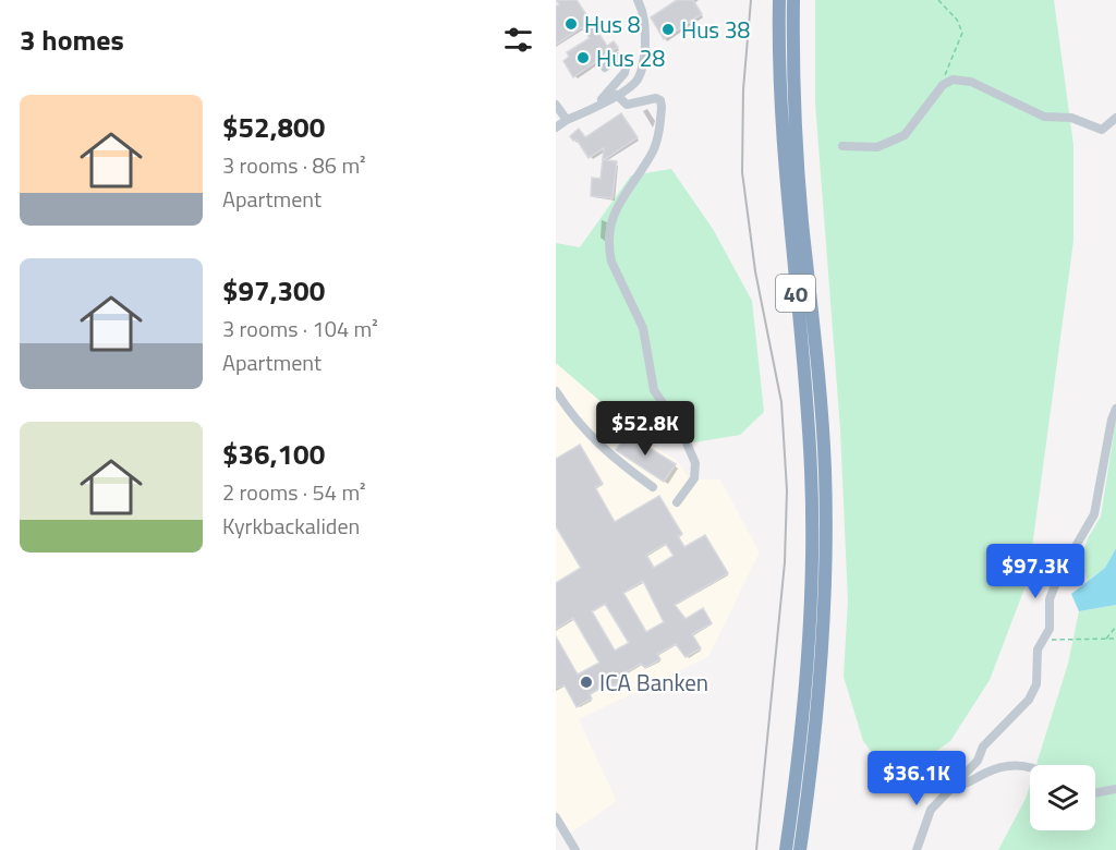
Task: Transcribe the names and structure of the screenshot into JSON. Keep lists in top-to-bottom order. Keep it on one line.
{"streets":{"highway":["40"]},"places":["Hus 8","Hus 38","Hus 28","ICA Banken"],"page":{"heading":"3 homes","list":[{"name":"$52,800","note":"3 rooms · 86 m² · Apartment"},{"name":"$97,300","note":"3 rooms · 104 m² · Apartment"},{"name":"$36,100","note":"2 rooms · 54 m² · Kyrkbackaliden"}],"price":["$52.8K","$97.3K","$36.1K"]}}
